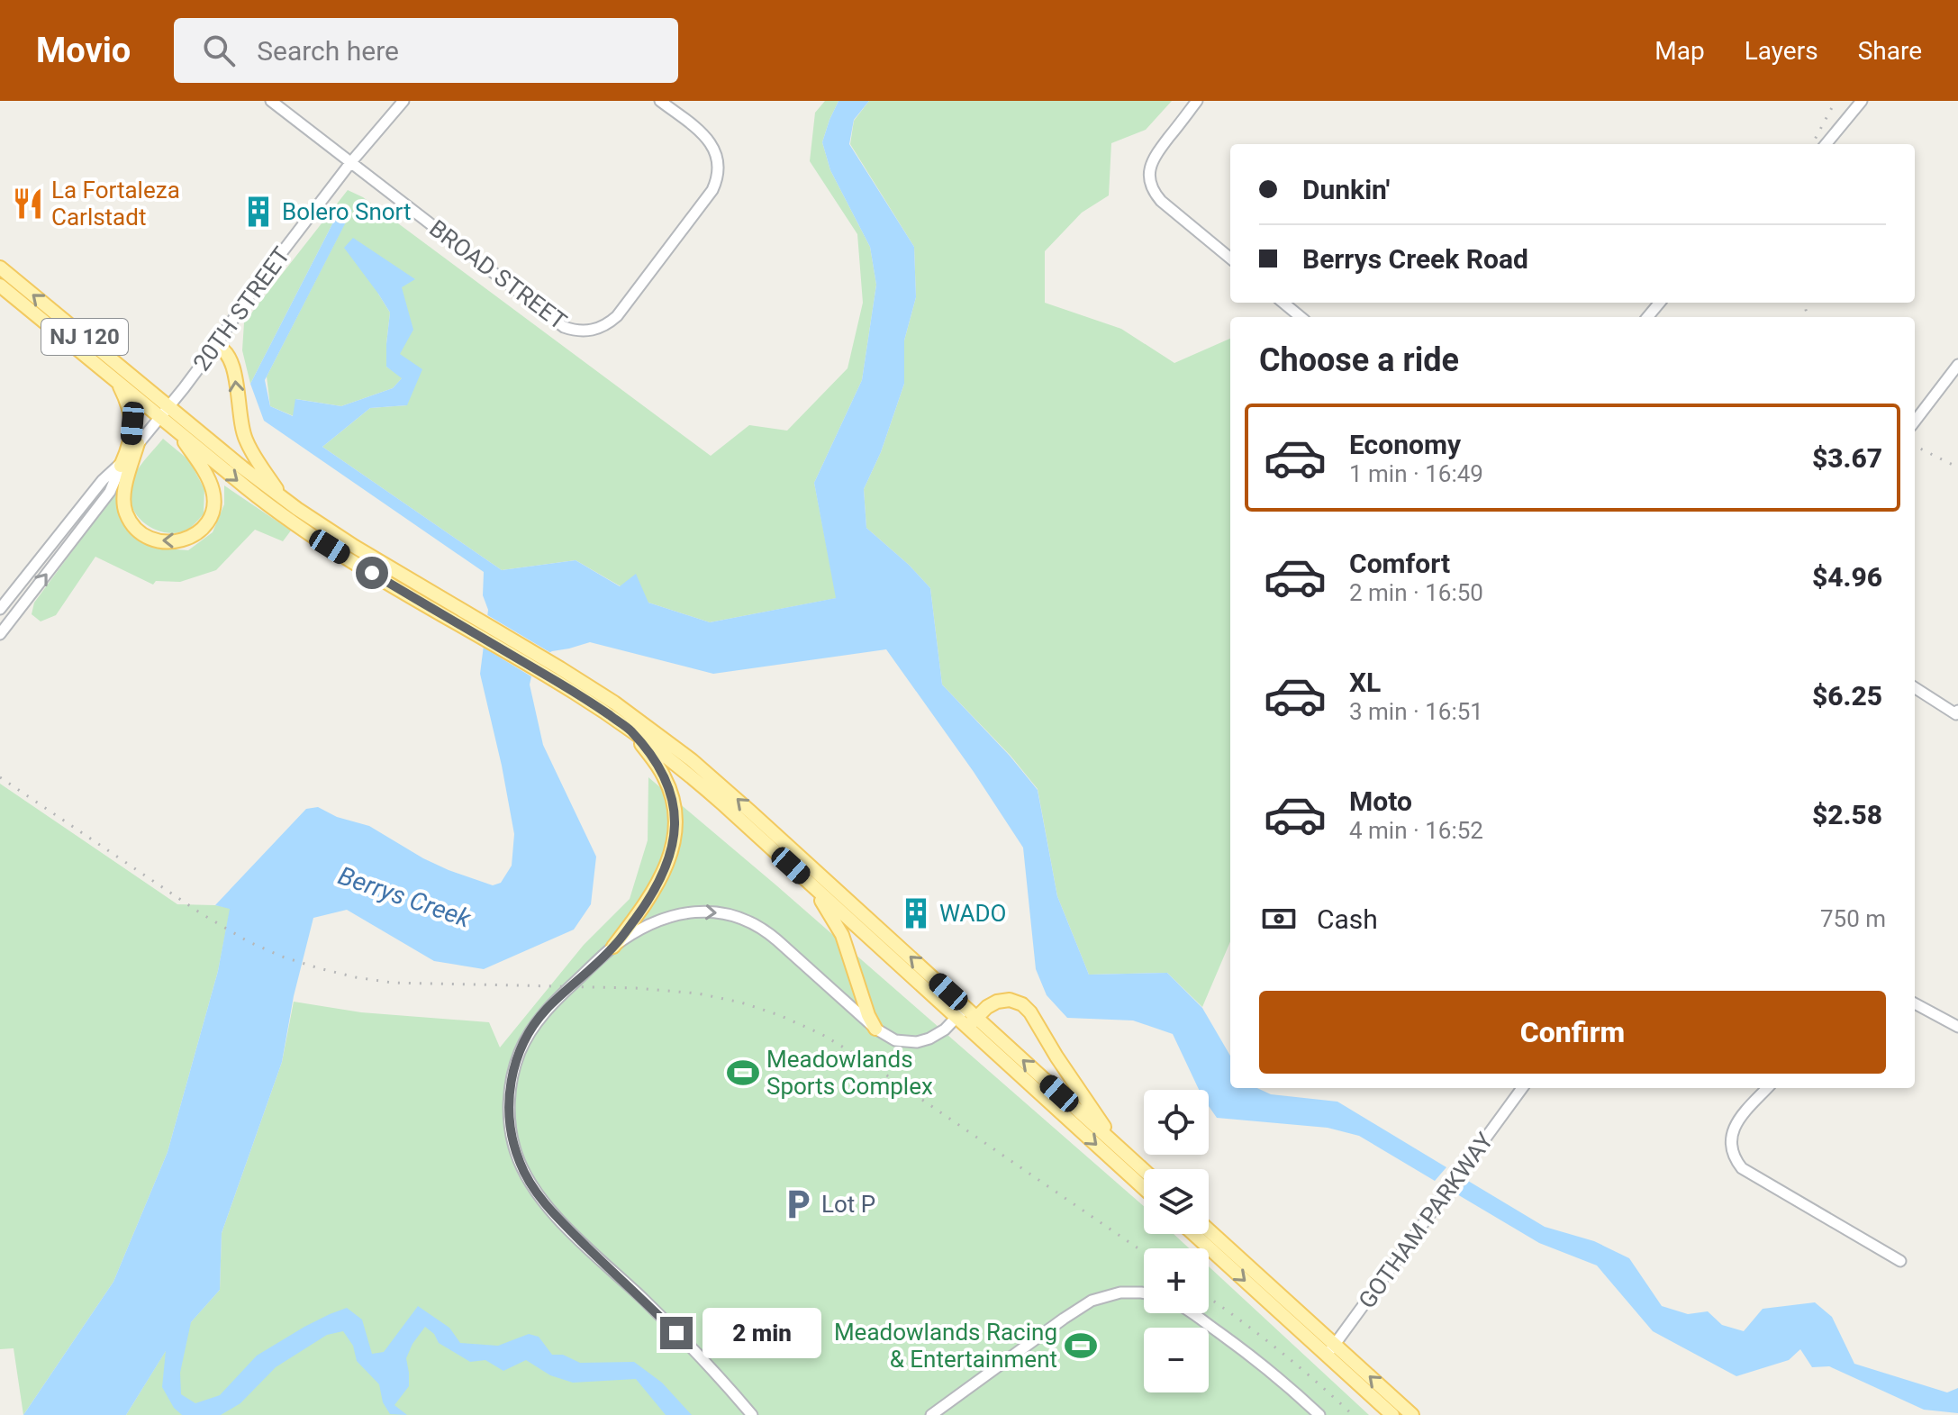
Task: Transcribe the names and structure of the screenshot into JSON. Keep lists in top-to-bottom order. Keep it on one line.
{"streets":{"main road":["NJ 120"],"street":["BROAD STREET","20TH STREET","GOTHAM PARKWAY"]},"crossings":[["BROAD STREET","20TH STREET"],["20TH STREET","NJ 120"]],"water":["Berrys Creek"],"places":{"restaurant":["La Fortaleza Carlstadt"],"building":["Bolero Snort","WADO"],"sports":["Meadowlands Sports Complex","Meadowlands Racing & Entertainment"],"parking":["Lot P"]},"page":{"header":"Movio","search":"Search here","nav":["Map","Layers","Share"],"banner":["Dunkin'","Berrys Creek Road"],"heading":"Choose a ride","list":[{"name":"Economy","note":"1 min · 16:49","value":"$3.67"},{"name":"Comfort","note":"2 min · 16:50","value":"$4.96"},{"name":"XL","note":"3 min · 16:51","value":"$6.25"},{"name":"Moto","note":"4 min · 16:52","value":"$2.58"}],"pay":["Cash","750 m"],"buttons":"Confirm","map_buttons":["+","−"],"bubble":"2 min"}}
